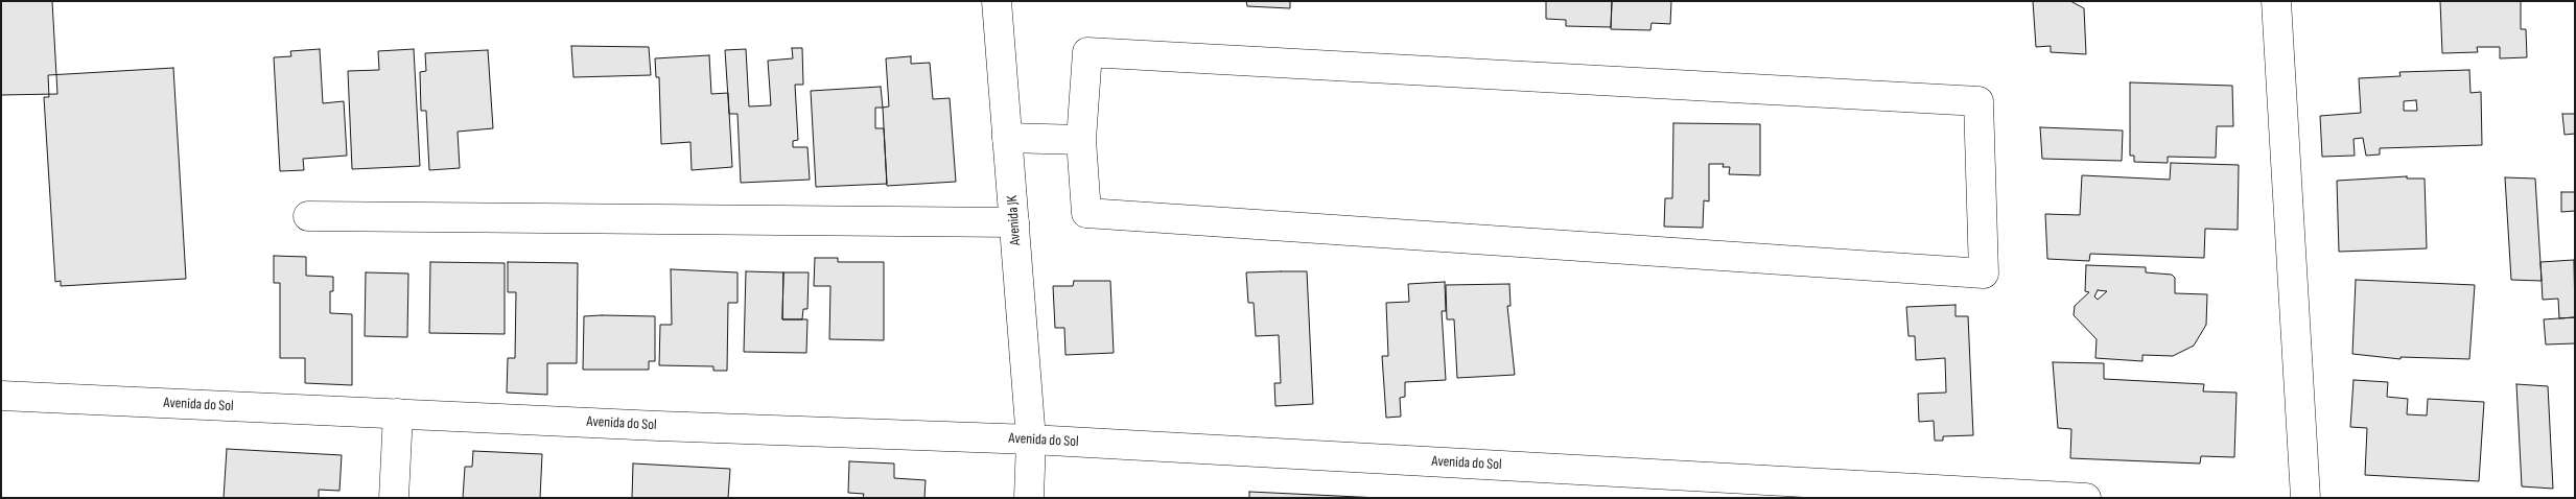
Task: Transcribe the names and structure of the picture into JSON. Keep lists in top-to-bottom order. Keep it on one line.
{"streets":{"street":["Avenida JK","Avenida do Sol"]},"crossings":[["Avenida JK","Avenida do Sol"]]}
